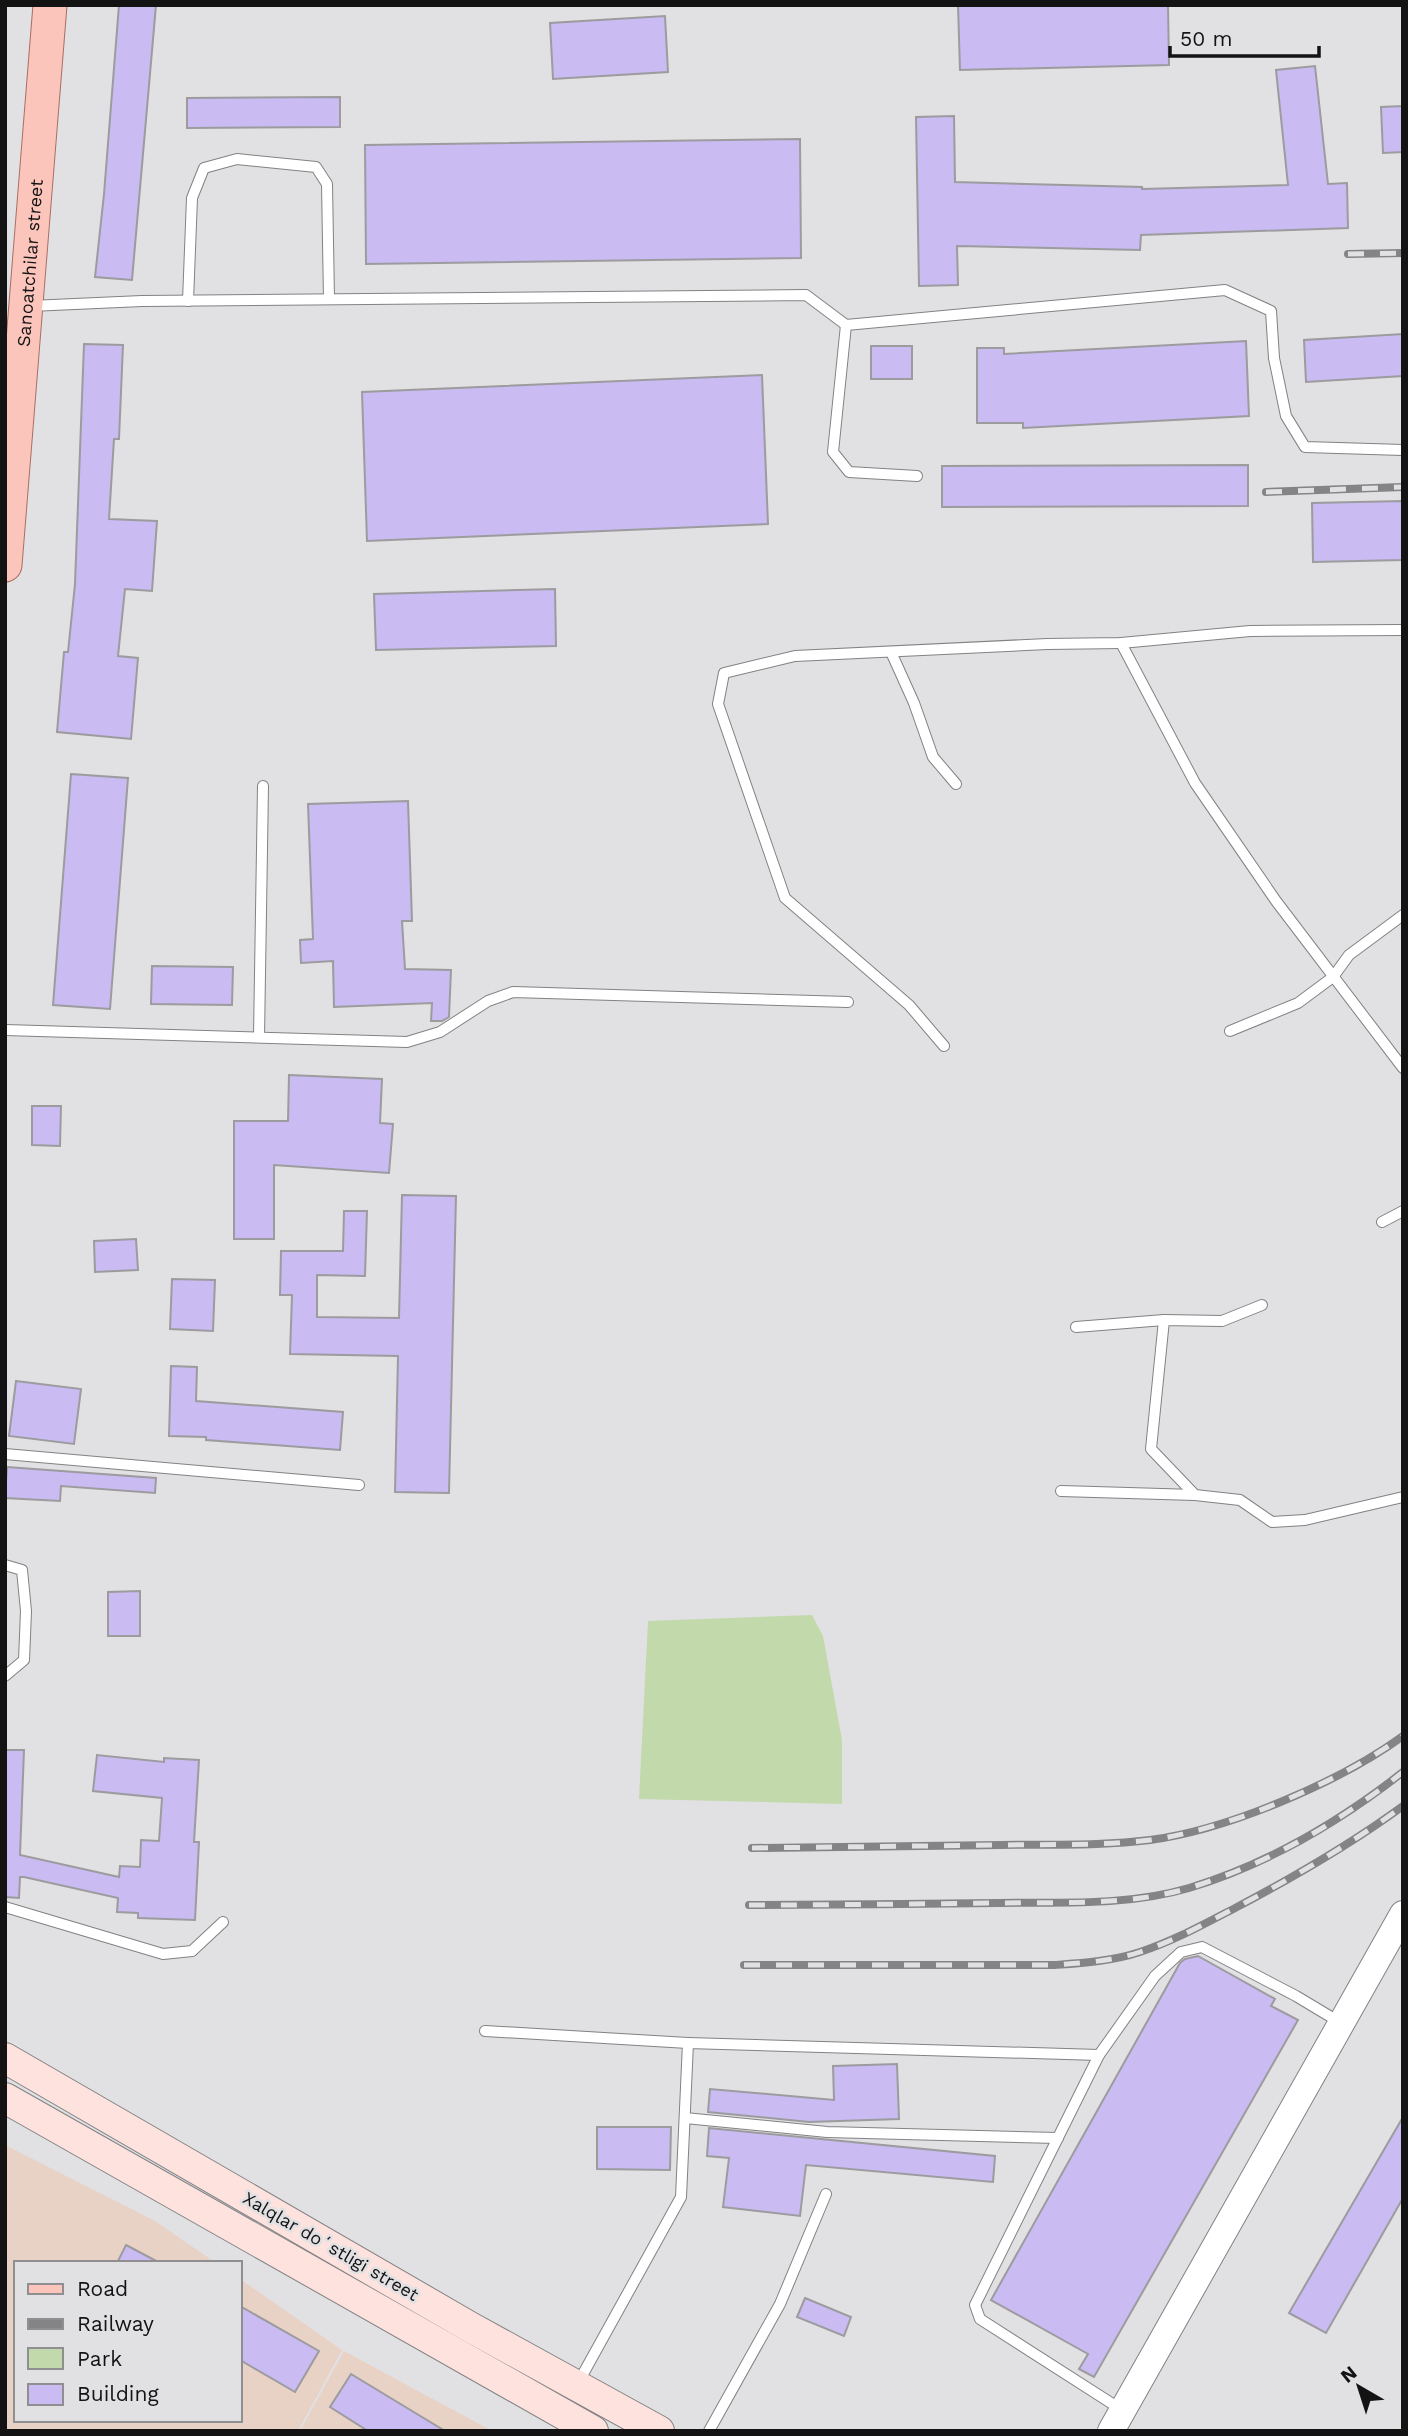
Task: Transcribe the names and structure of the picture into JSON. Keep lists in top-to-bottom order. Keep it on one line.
{"streets":{"main road":["Sanoatchilar street","Xalqlar doʻstligi street"]},"legend":["Road","Railway","Park","Building"],"scale_bar":"50 m","north":"top left"}
